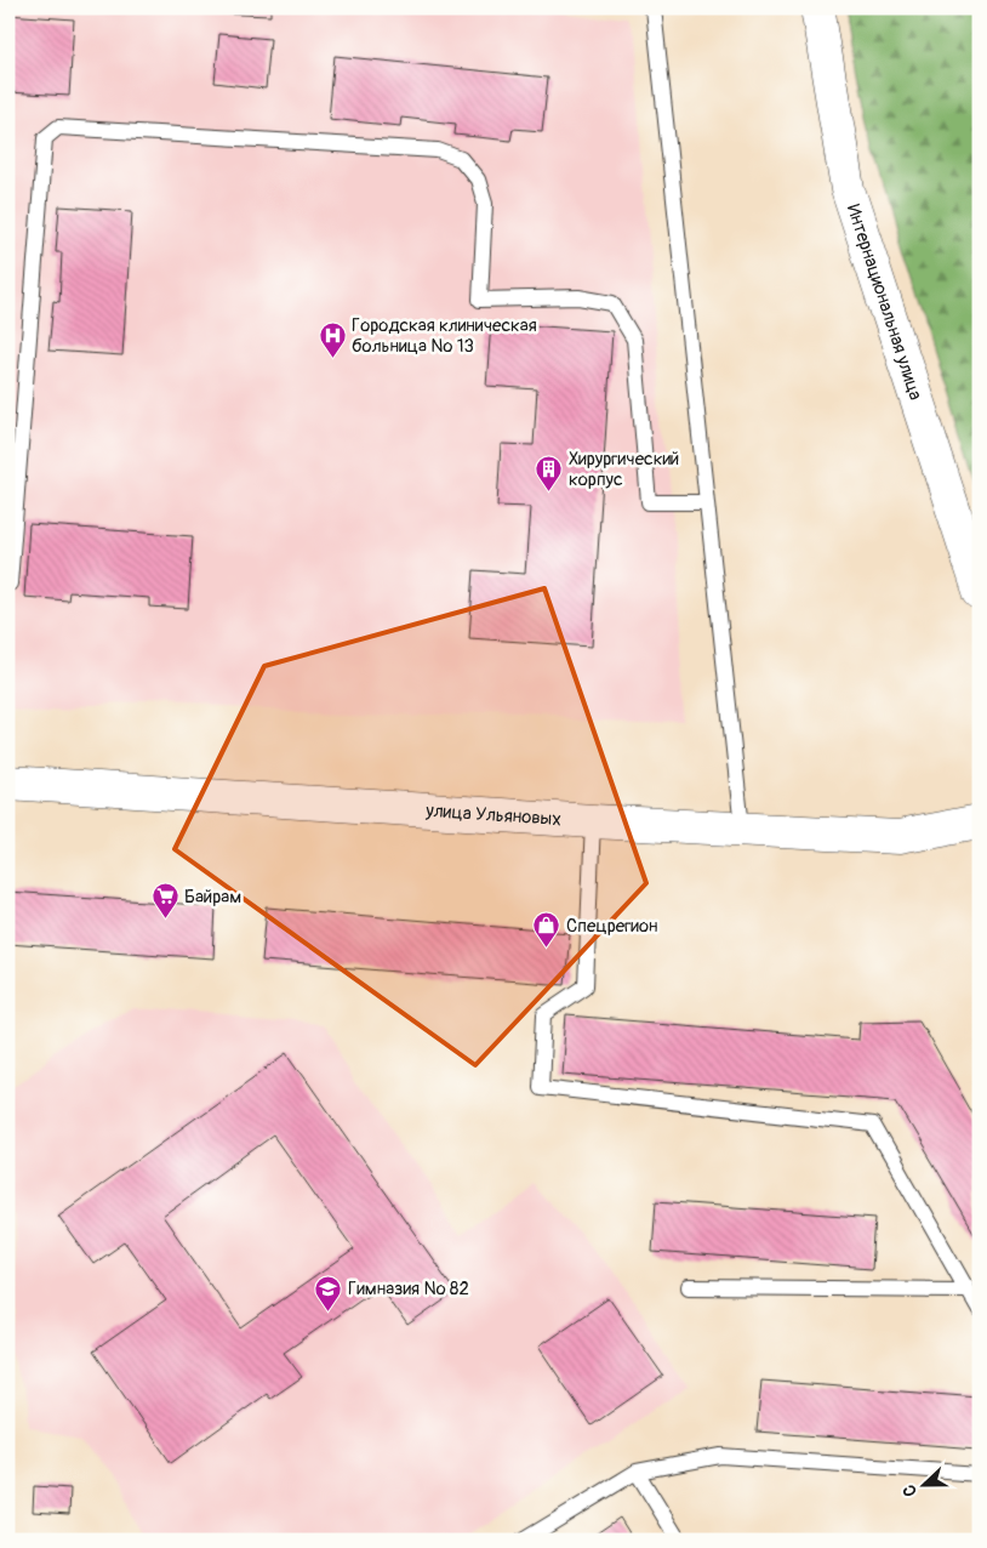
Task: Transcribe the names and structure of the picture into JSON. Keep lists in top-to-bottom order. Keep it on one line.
{"streets":{"main road":["Интернациональная улица","улица Ульяновых"]},"places":{"hospital":["Городская клиническая больница № 13"],"building":["Хирургический корпус"],"supermarket":["Байрам"],"shop":["Спецрегион"],"school or university":["Гимназия № 82"]},"north":"left"}
